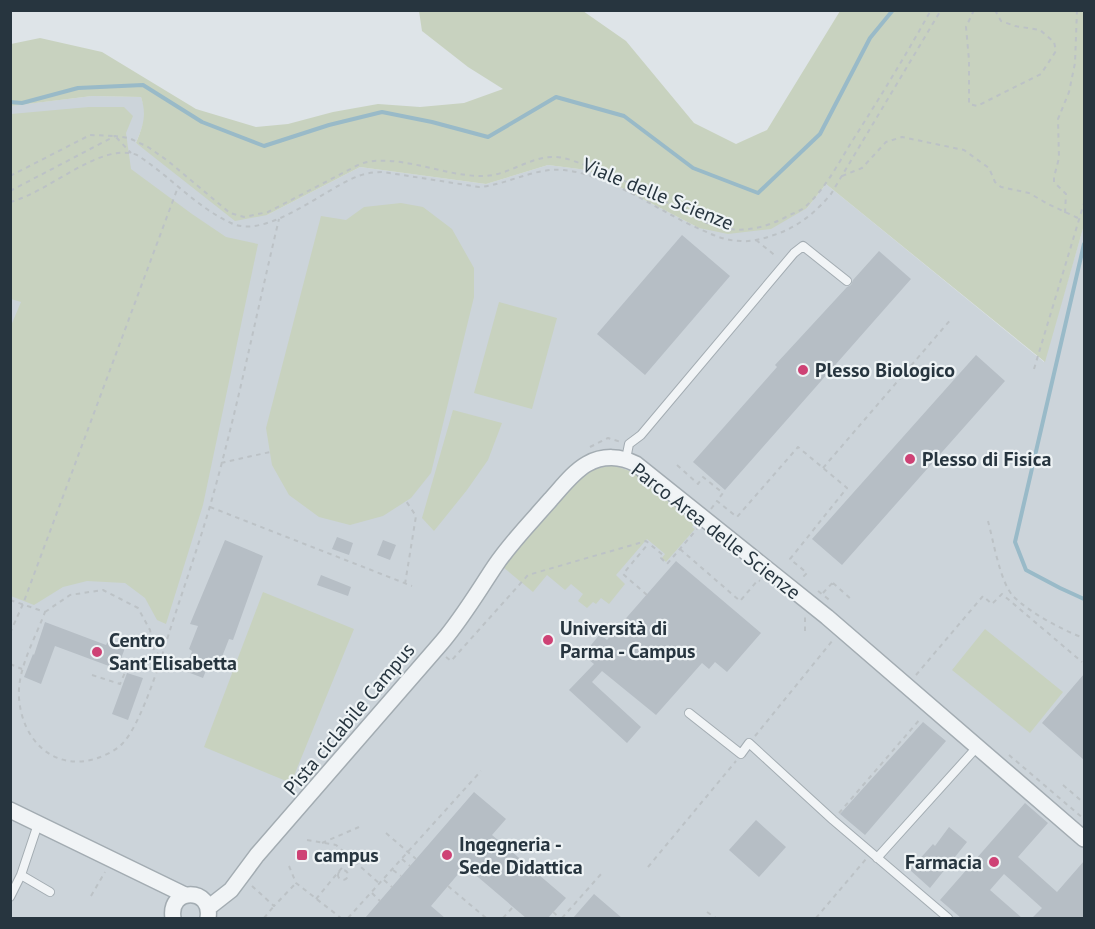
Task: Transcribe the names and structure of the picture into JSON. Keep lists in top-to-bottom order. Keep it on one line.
{"streets":{"street":["Parco Area delle Scienze"],"path":["Viale delle Scienze"]},"places":{"other":["Plesso Biologico","Plesso di Fisica","Università di Parma - Campus","Centro Sant'Elisabetta","Ingegneria - Sede Didattica","Farmacia"],"transit":["campus"]}}
